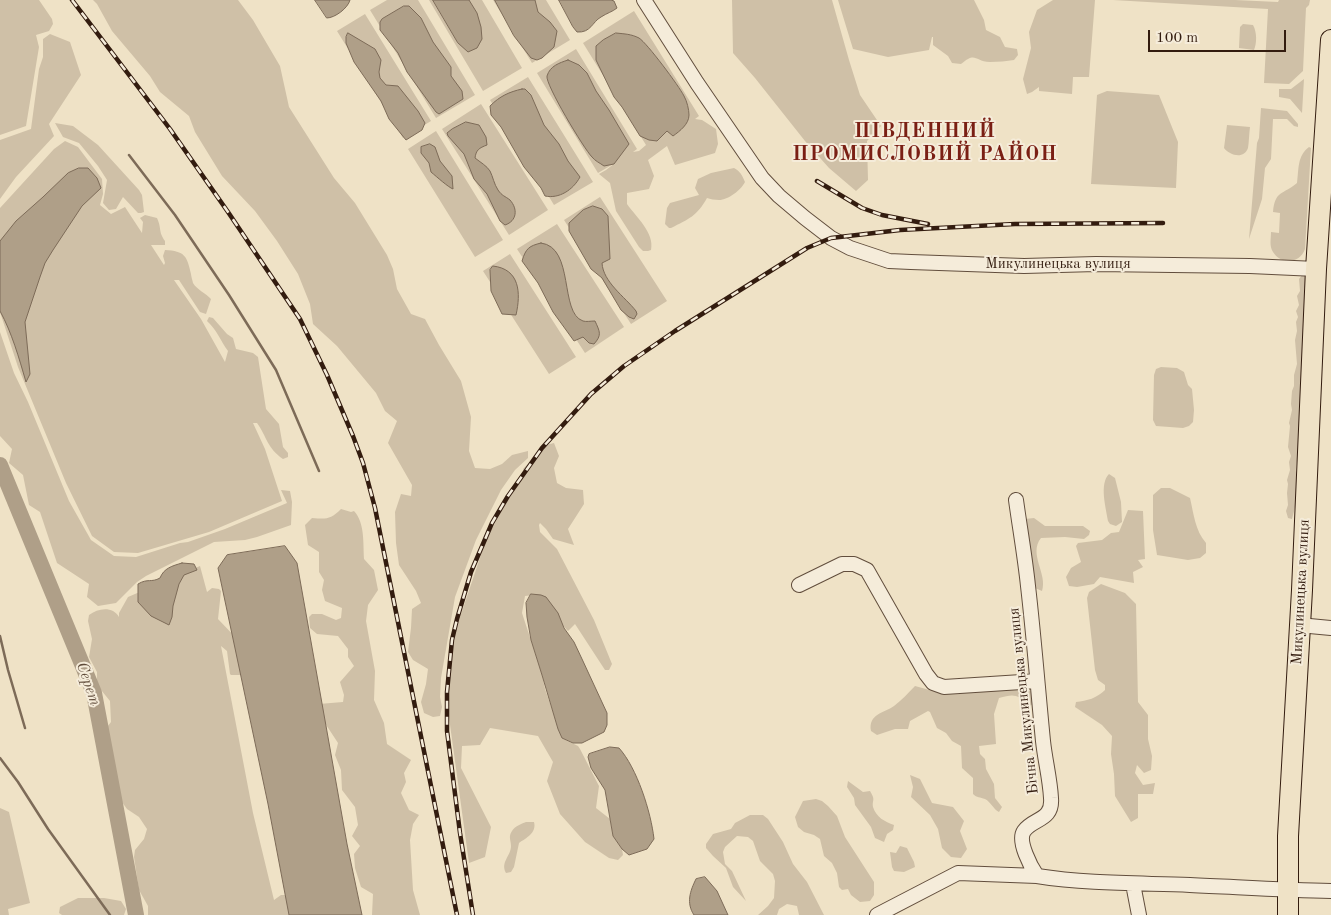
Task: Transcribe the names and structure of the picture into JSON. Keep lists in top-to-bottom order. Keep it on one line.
{"streets":{"highway":["Микулинецька вулиця"],"street":["Бічна Микулинецька вулиця"]},"districts":["ПІВДЕННИЙ ПРОМИСЛОВИЙ РАЙОН"],"water":["Серет"],"scale_bar":"100 m"}
